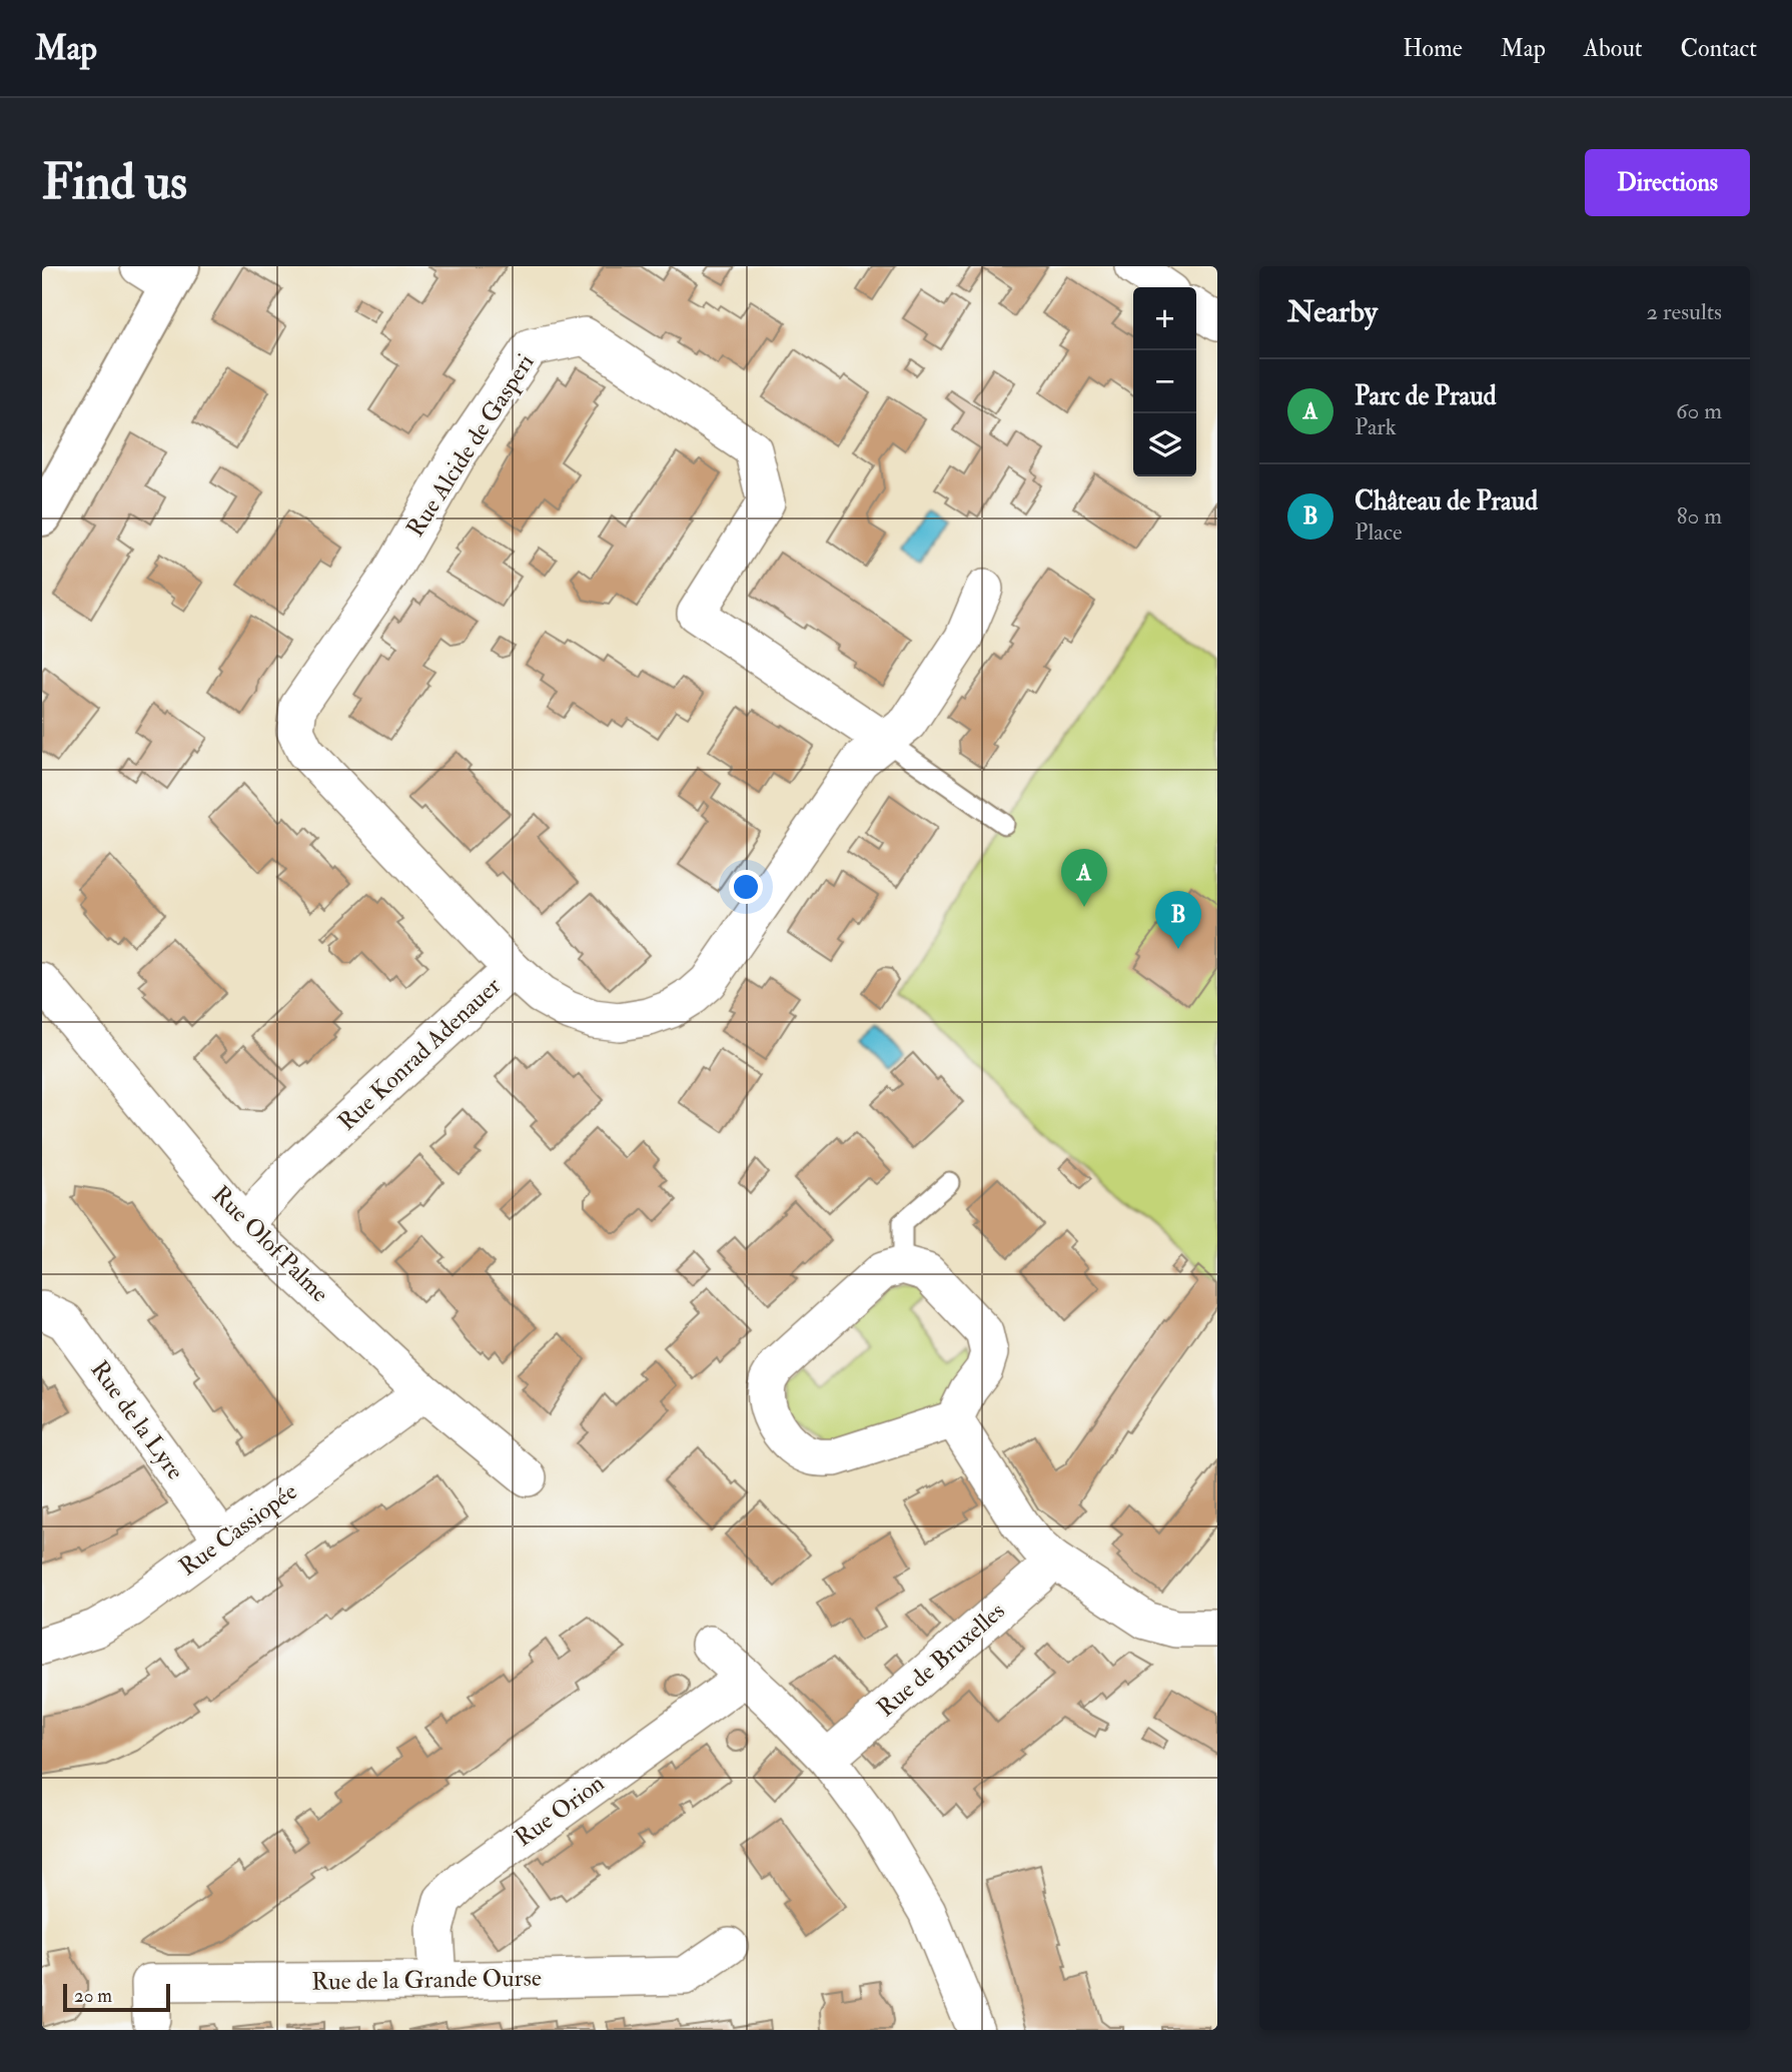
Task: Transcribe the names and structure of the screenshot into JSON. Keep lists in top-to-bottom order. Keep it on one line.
{"streets":{"street":["Rue Alcide de Gasperi","Rue Konrad Adenauer","Rue Olof Palme","Rue de la Lyre","Rue Cassiopée","Rue de Bruxelles","Rue Orion","Rue de la Grande Ourse"]},"crossings":[["Rue Alcide de Gasperi","Rue Konrad Adenauer"],["Rue Konrad Adenauer","Rue Olof Palme"],["Rue Olof Palme","Rue Cassiopée"],["Rue de la Lyre","Rue Cassiopée"],["Rue Orion","Rue de la Grande Ourse"]],"scale_bar":"20 m","page":{"header":"Map","nav":["Home","Map","About","Contact"],"buttons":"Directions","title":"Find us","heading":["Nearby","2 results"],"map_buttons":["+","−"],"list":[{"mark":"A","name":"Parc de Praud","note":"Park","value":"60 m"},{"mark":"B","name":"Château de Praud","note":"Place","value":"80 m"}],"pins":["A","B"],"scale":"20 m"}}
